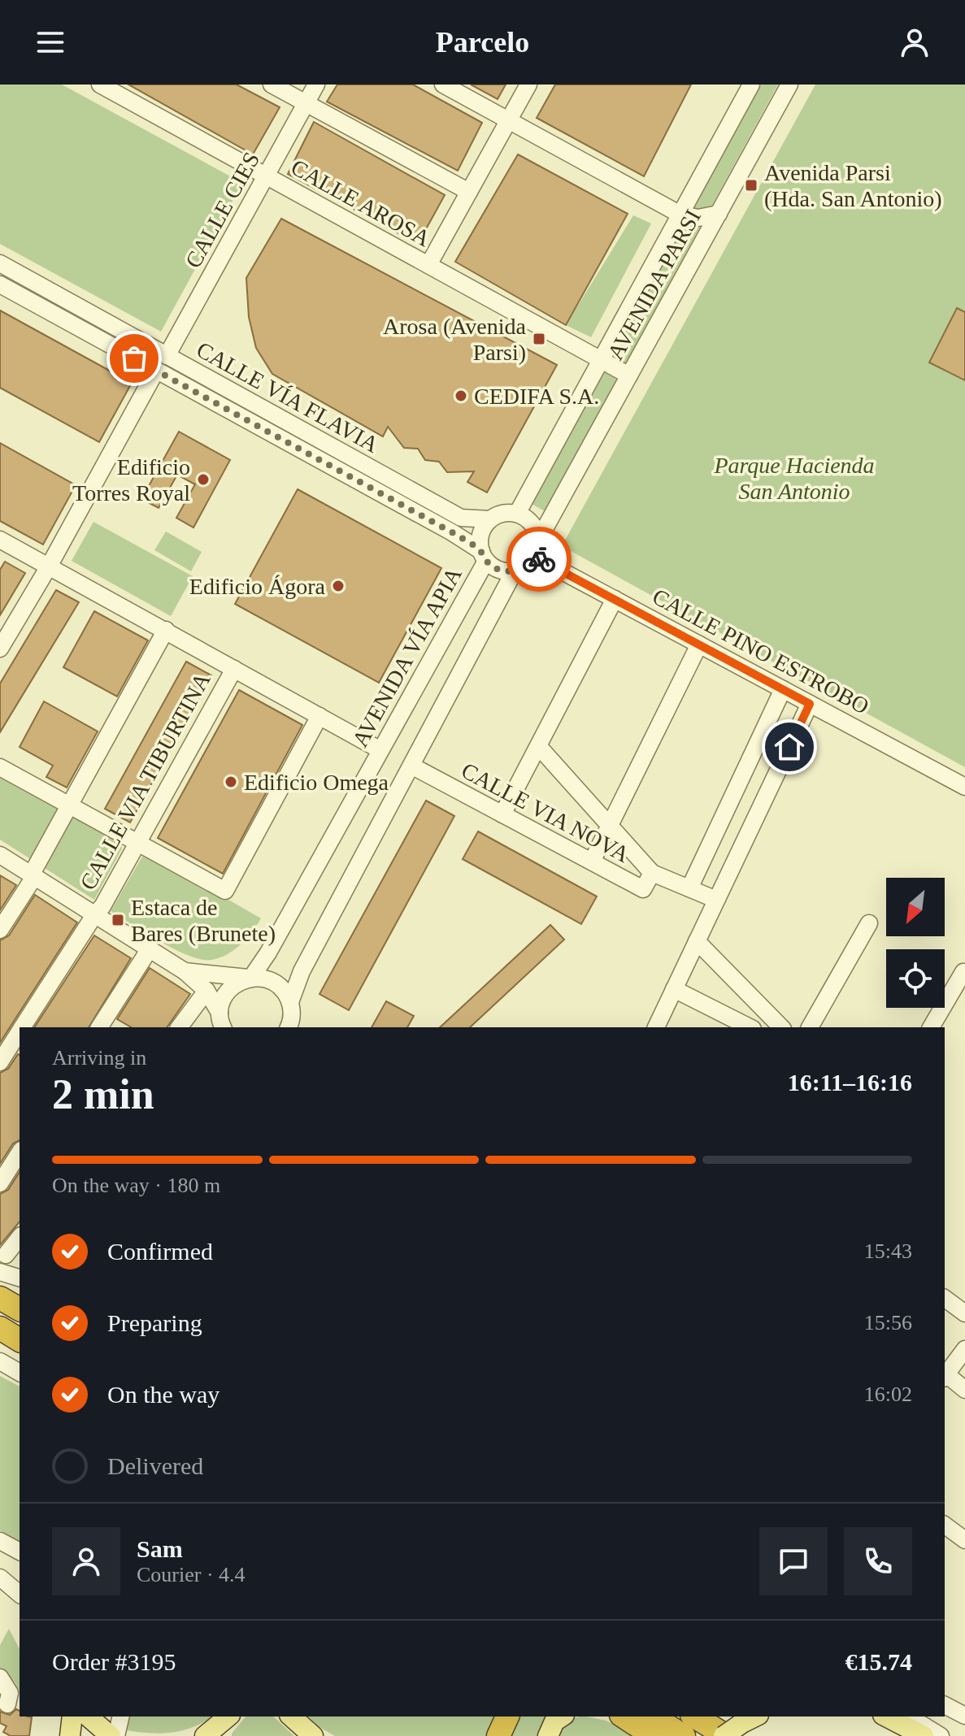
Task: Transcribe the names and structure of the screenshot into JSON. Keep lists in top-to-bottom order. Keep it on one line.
{"streets":{"street":["CALLE AROSA","CALLE CIES","AVENIDA PARSI","CALLE VÍA FLAVIA","CALLE PINO ESTROBO","AVENIDA VÍA APIA","CALLE VIA TIBURTINA","CALLE VIA NOVA"]},"crossings":[["CALLE AROSA","CALLE CIES"],["CALLE AROSA","AVENIDA PARSI"],["CALLE CIES","CALLE VÍA FLAVIA"],["AVENIDA PARSI","CALLE VÍA FLAVIA"],["AVENIDA PARSI","CALLE PINO ESTROBO"],["AVENIDA PARSI","AVENIDA VÍA APIA"],["CALLE VÍA FLAVIA","CALLE PINO ESTROBO"],["CALLE VÍA FLAVIA","AVENIDA VÍA APIA"],["CALLE PINO ESTROBO","AVENIDA VÍA APIA"]],"parks":["Parque Hacienda San Antonio"],"places":{"transit":["Avenida Parsi (Hda. San Antonio)","Arosa (Avenida Parsi)","Estaca de Bares (Brunete)"],"other":["CEDIFA S.A.","Edificio Torres Royal","Edificio Ágora","Edificio Omega"]},"north":"bottom left","page":{"header":"Parcelo","heading":["2 min","Arriving in","16:11–16:16"],"panel":["Sam","Courier · 4.4","Order #3195","€15.74"],"bar":"On the way · 180 m","list":[["Confirmed","15:43"],["Preparing","15:56"],["On the way","16:02"],"Delivered"]}}
